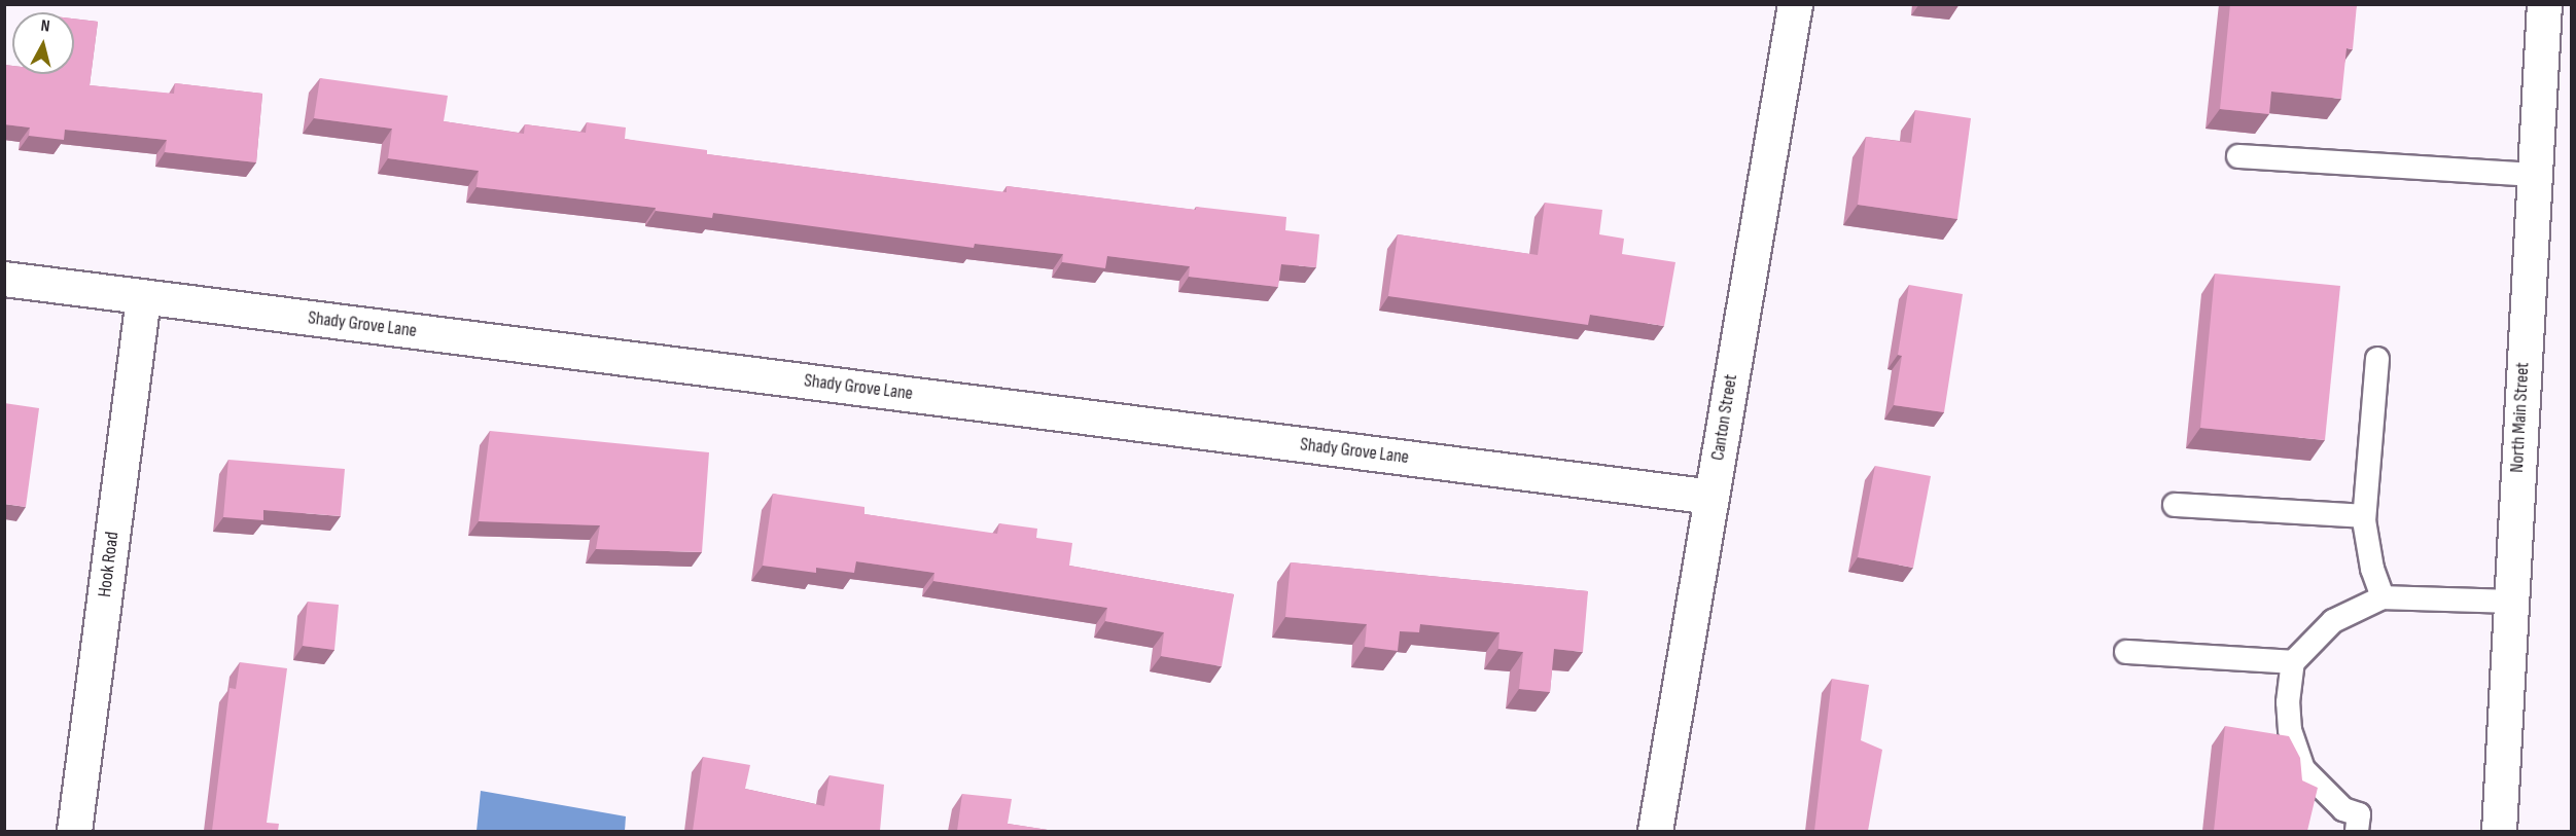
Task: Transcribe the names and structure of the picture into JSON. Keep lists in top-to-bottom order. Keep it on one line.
{"streets":{"street":["Shady Grove Lane","Canton Street","North Main Street","Hook Road"]},"crossings":[["Shady Grove Lane","Canton Street"],["Shady Grove Lane","Hook Road"]],"north":"top"}
